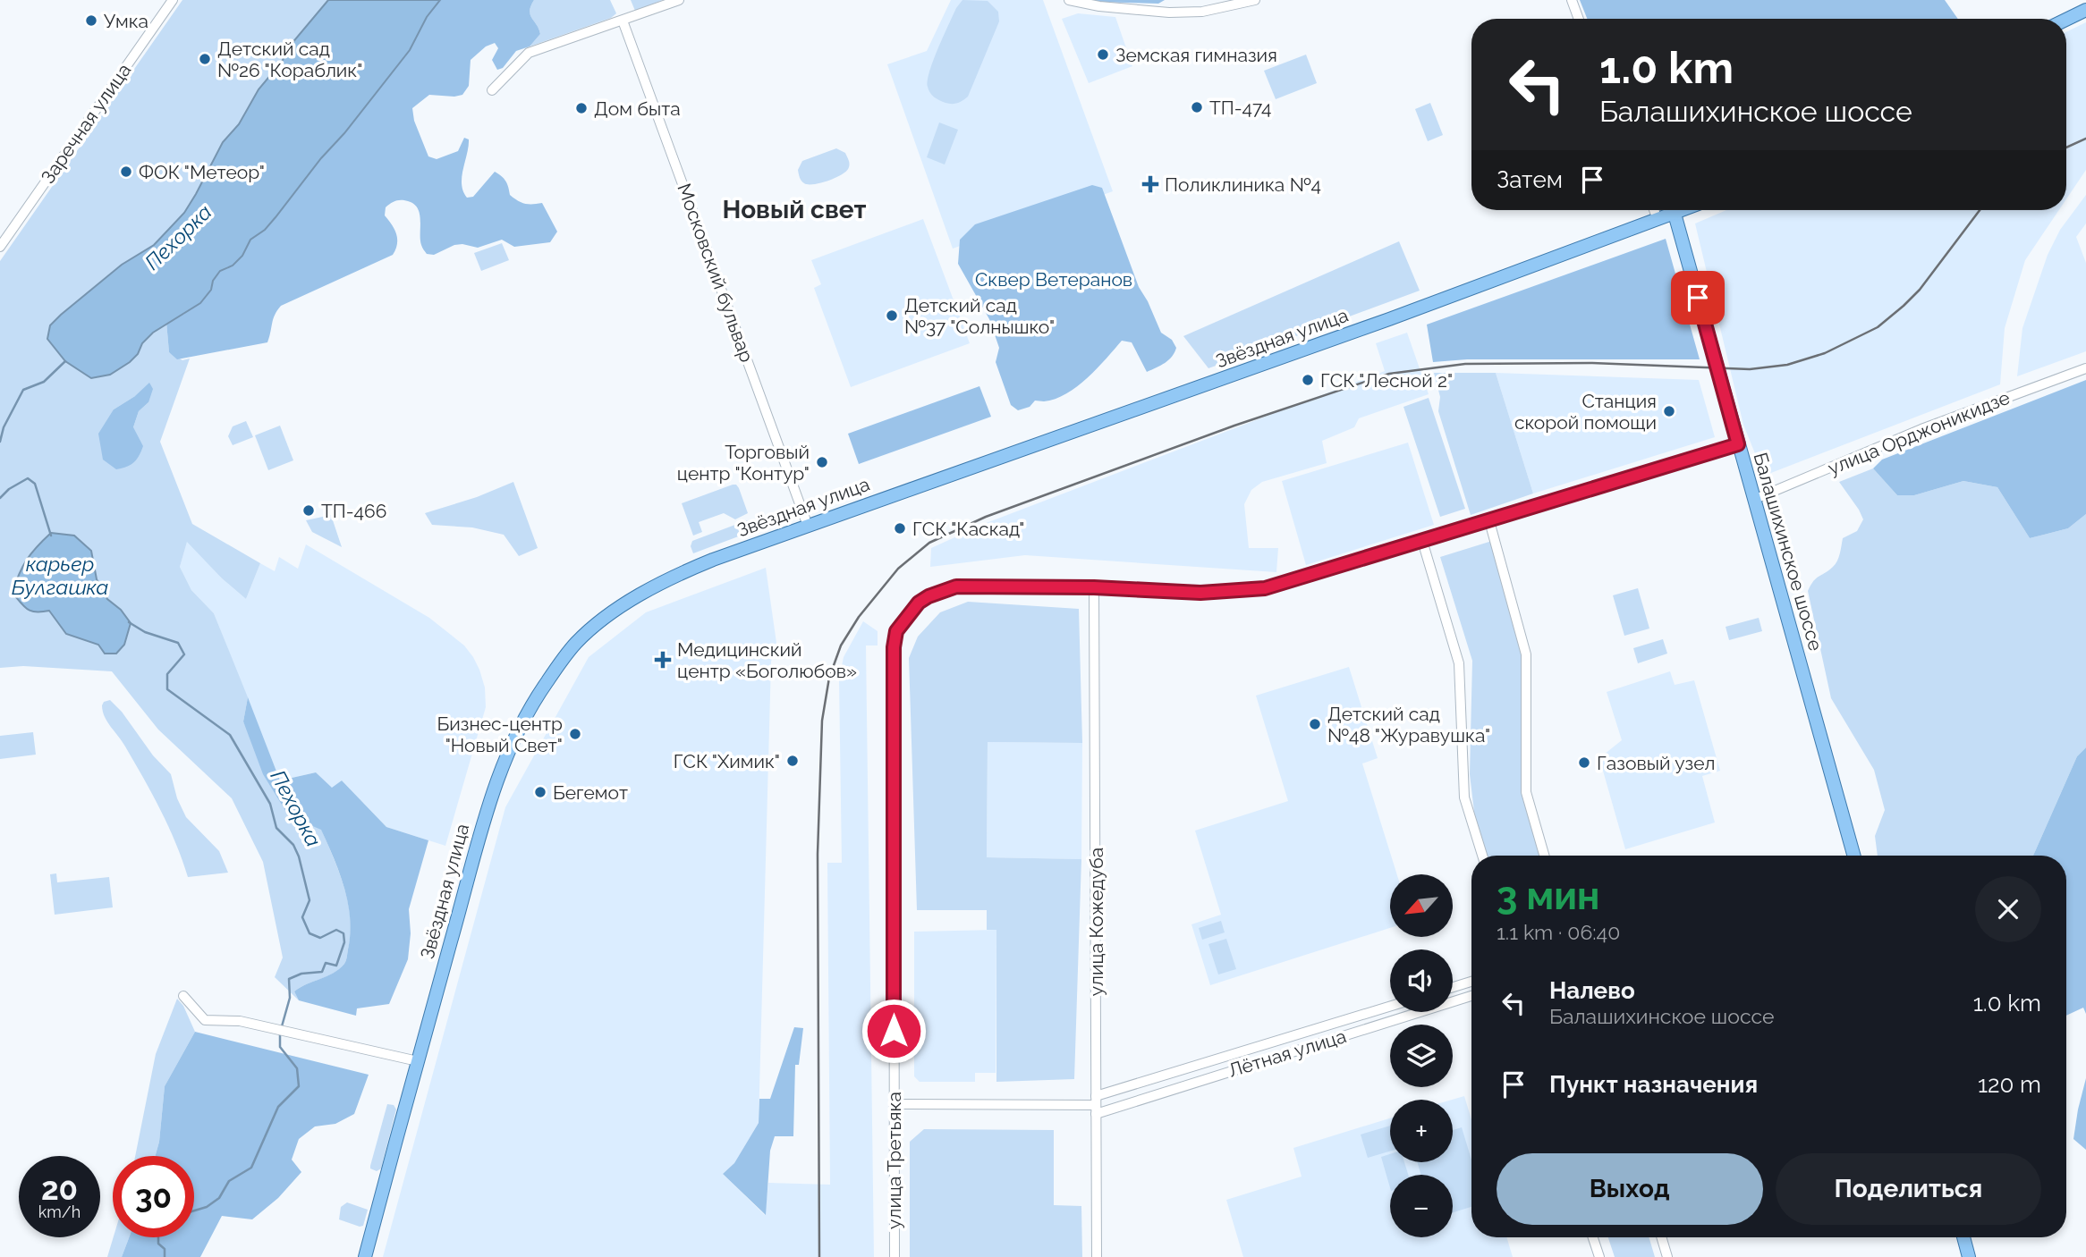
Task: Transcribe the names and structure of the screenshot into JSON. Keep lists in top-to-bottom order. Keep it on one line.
{"streets":{"main road":["Звёздная улица","Балашихинское шоссе"],"street":["Заречная улица","Московский бульвар","улица Орджоникидзе","улица Кожедуба","Лётная улица","улица Третьяка"]},"crossings":[["Московский бульвар","Звёздная улица"],["Звёздная улица","Балашихинское шоссе"],["улица Орджоникидзе","Балашихинское шоссе"],["Балашихинское шоссе","улица Третьяка"],["улица Кожедуба","Лётная улица"],["улица Кожедуба","улица Третьяка"],["Лётная улица","улица Третьяка"]],"districts":["Новый свет"],"water":["Пехорка","карьер Булгашка"],"parks":["Сквер Ветеранов"],"places":{"other":["Умка","Земская гимназия","Детский сад №26 \"Кораблик\"","ТП-474","Дом быта","ФОК \"Метеор\"","Детский сад №37 \"Солнышко\"","ГСК \"Лесной 2\"","Станция скорой помощи","Торговый центр \"Контур\"","ТП-466","ГСК \"Каскад\"","Детский сад №48 \"Журавушка\"","Бизнес-центр \"Новый Свет\"","ГСК \"Химик\"","Газовый узел","Бегемот"],"health":["Поликлиника №4","Медицинский центр «Боголюбов»"]},"north":"bottom left","page":{"turn":["1.0 km","Балашихинское шоссе"],"then":"Затем","heading":["3 мин","1.1 km · 06:40"],"map_buttons":["+","−"],"list":[{"name":"Налево","note":"Балашихинское шоссе","value":"1.0 km"},{"name":"Пункт назначения","value":"120 m"}],"buttons":["Выход","Поделиться"],"speed":"20 km/h","limit":"30"}}
